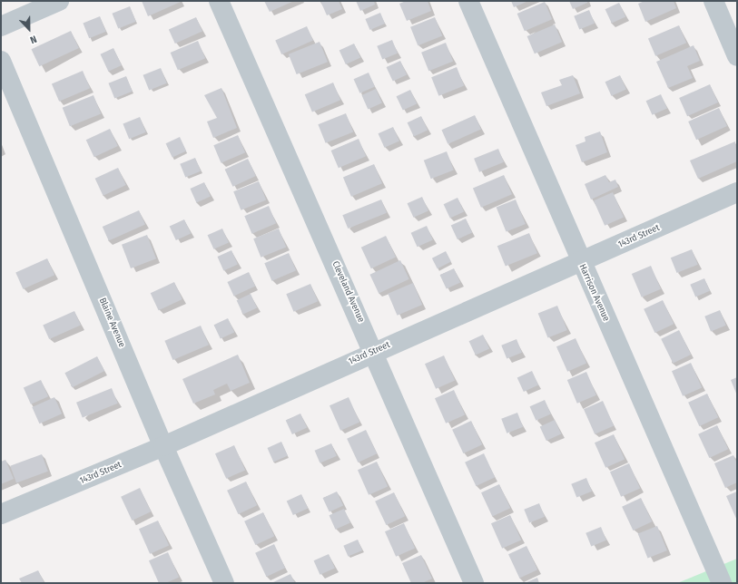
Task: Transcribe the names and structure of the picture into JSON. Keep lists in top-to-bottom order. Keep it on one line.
{"streets":{"street":["143rd Street","Cleveland Avenue","Harrison Avenue","Blaine Avenue"]},"crossings":[["143rd Street","Cleveland Avenue"],["143rd Street","Harrison Avenue"],["143rd Street","Blaine Avenue"]],"north":"bottom"}
